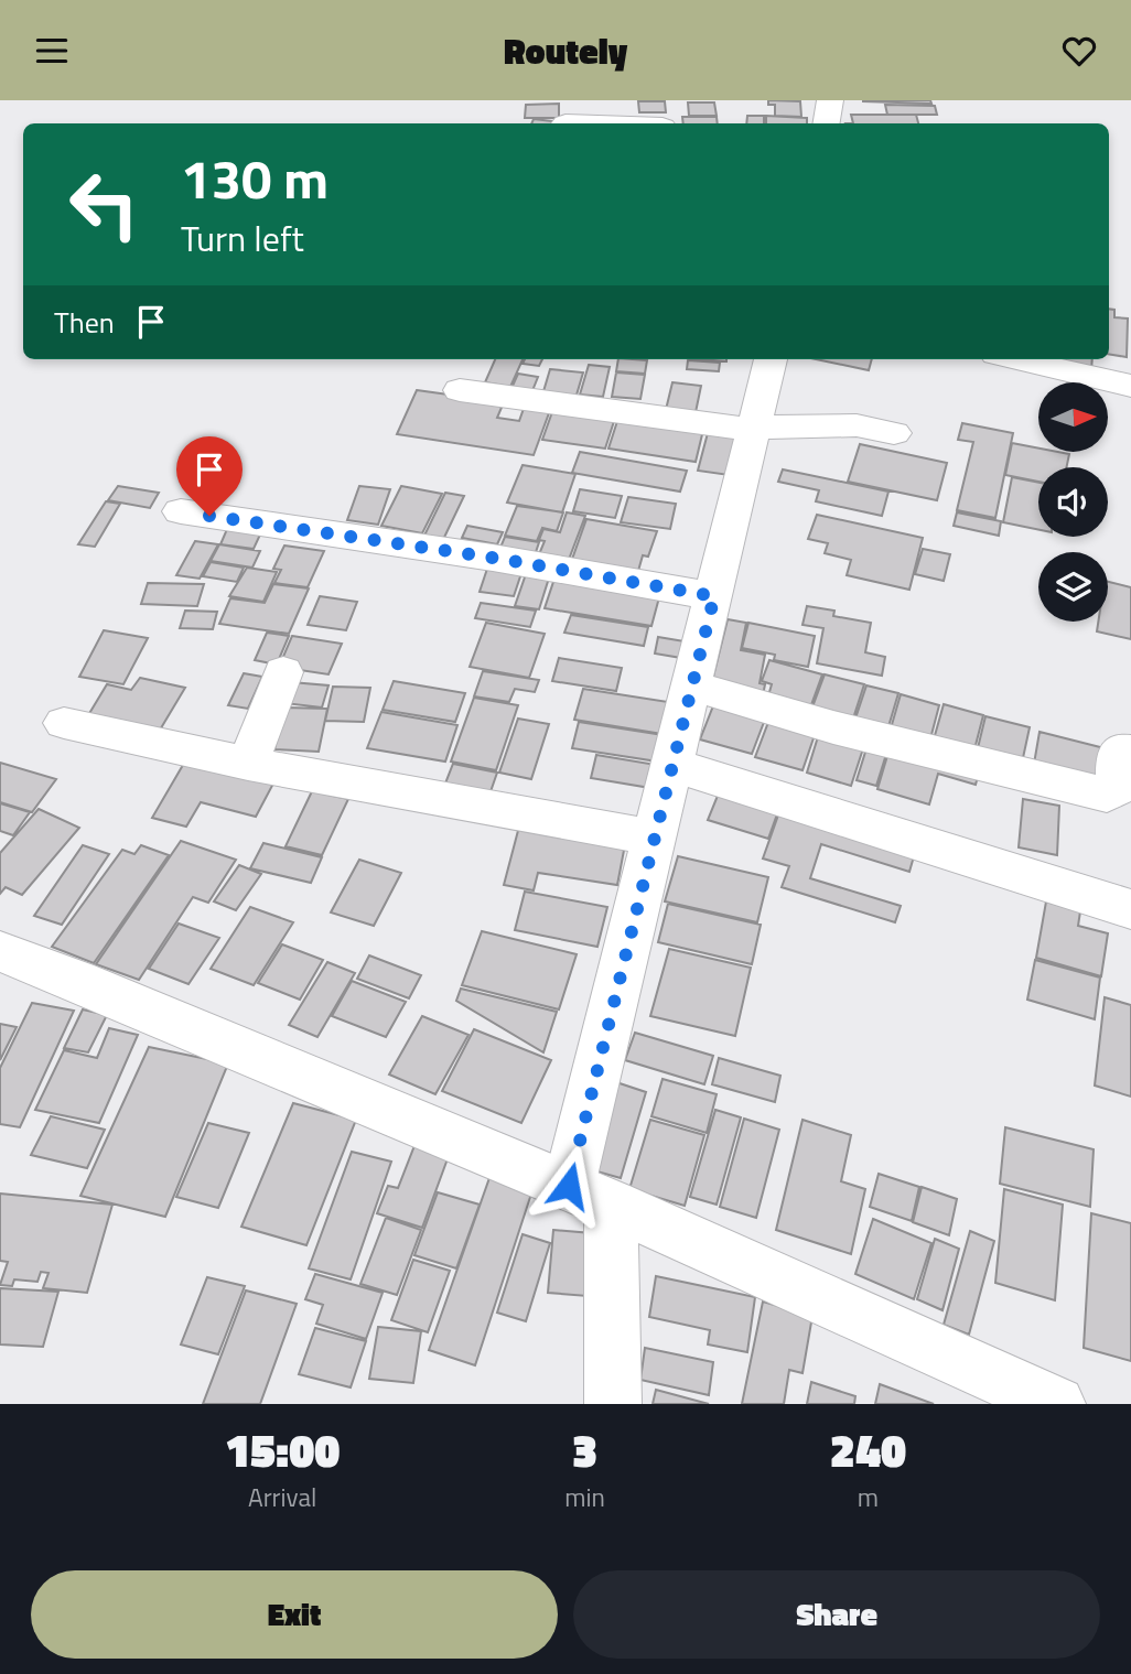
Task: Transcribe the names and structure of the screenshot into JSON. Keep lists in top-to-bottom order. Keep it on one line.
{"north":"right","page":{"header":"Routely","turn":["130 m","Turn left"],"then":"Then","eta":["15:00","Arrival","3","min","240","m"],"buttons":["Exit","Share"]}}
